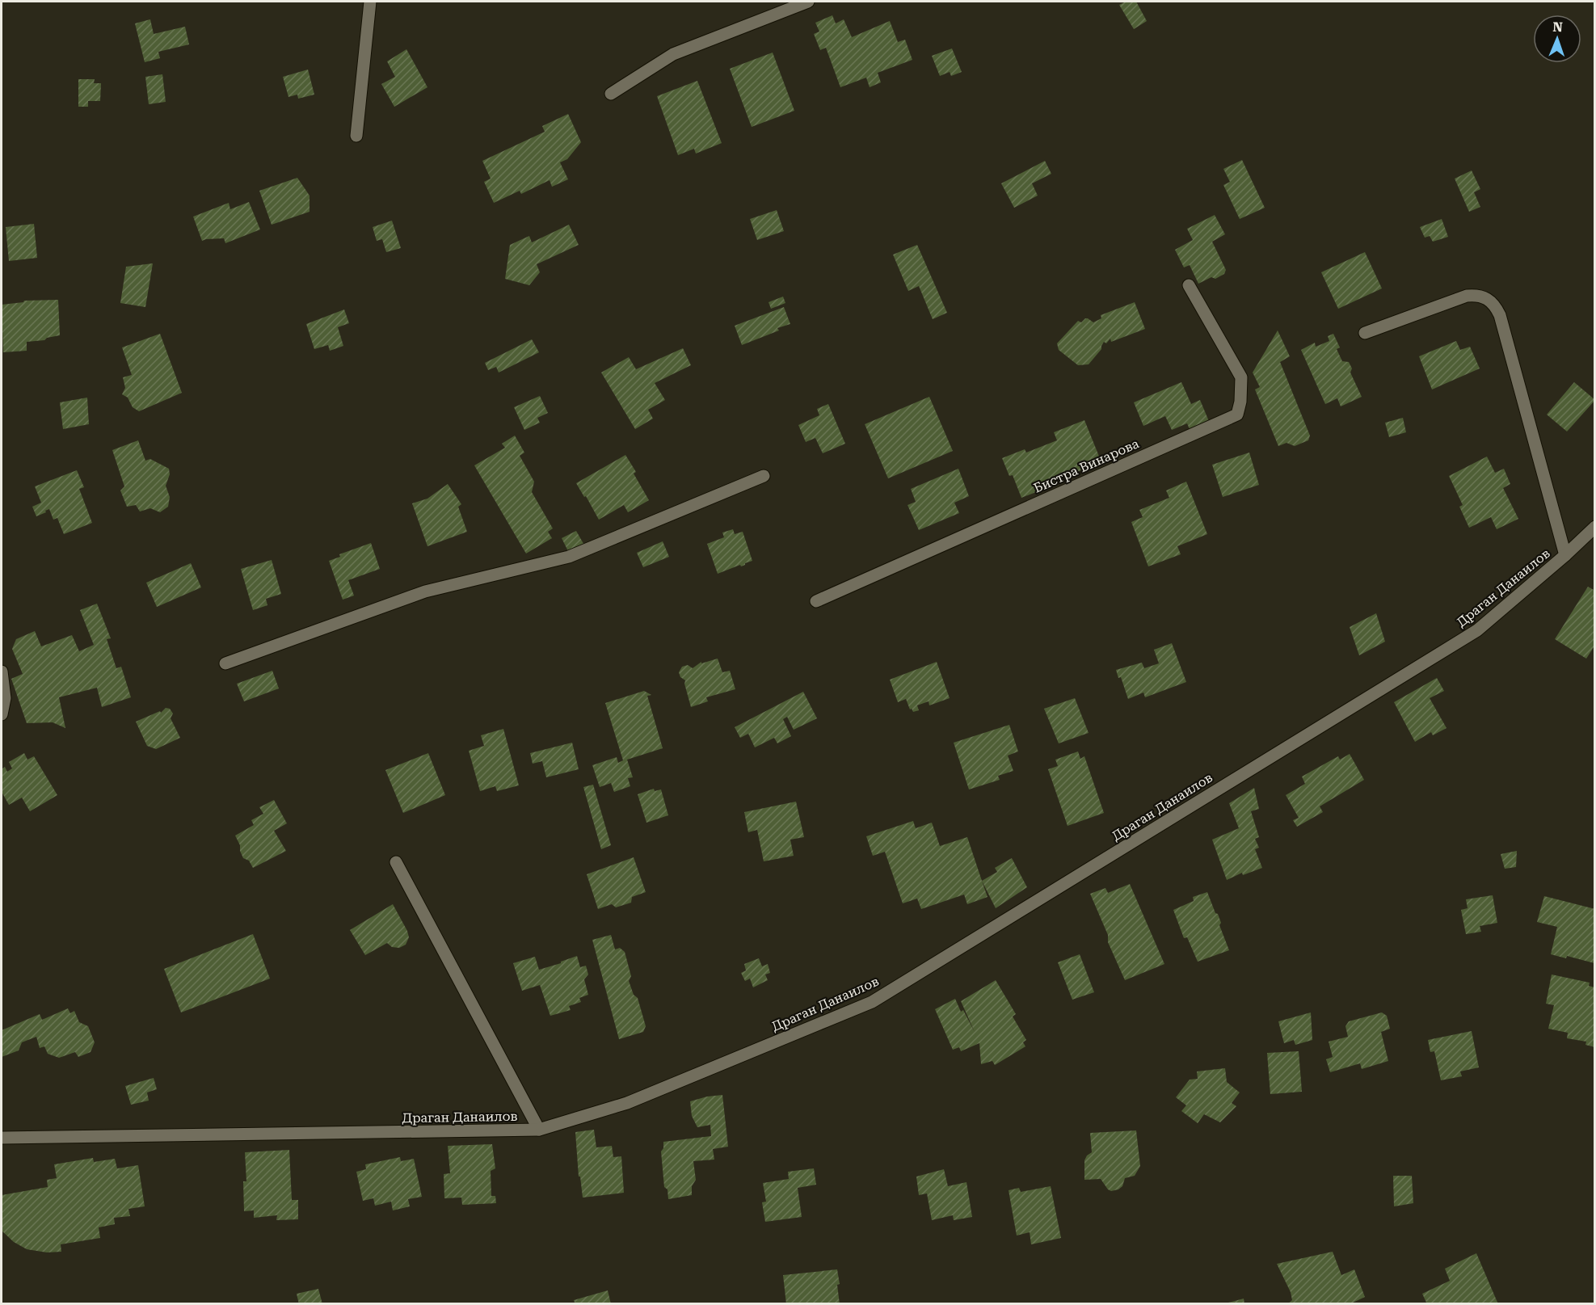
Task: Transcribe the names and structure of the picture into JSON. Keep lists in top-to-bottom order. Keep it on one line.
{"streets":{"street":["Бистра Винарова","Драган Данаилов"]},"north":"top"}
